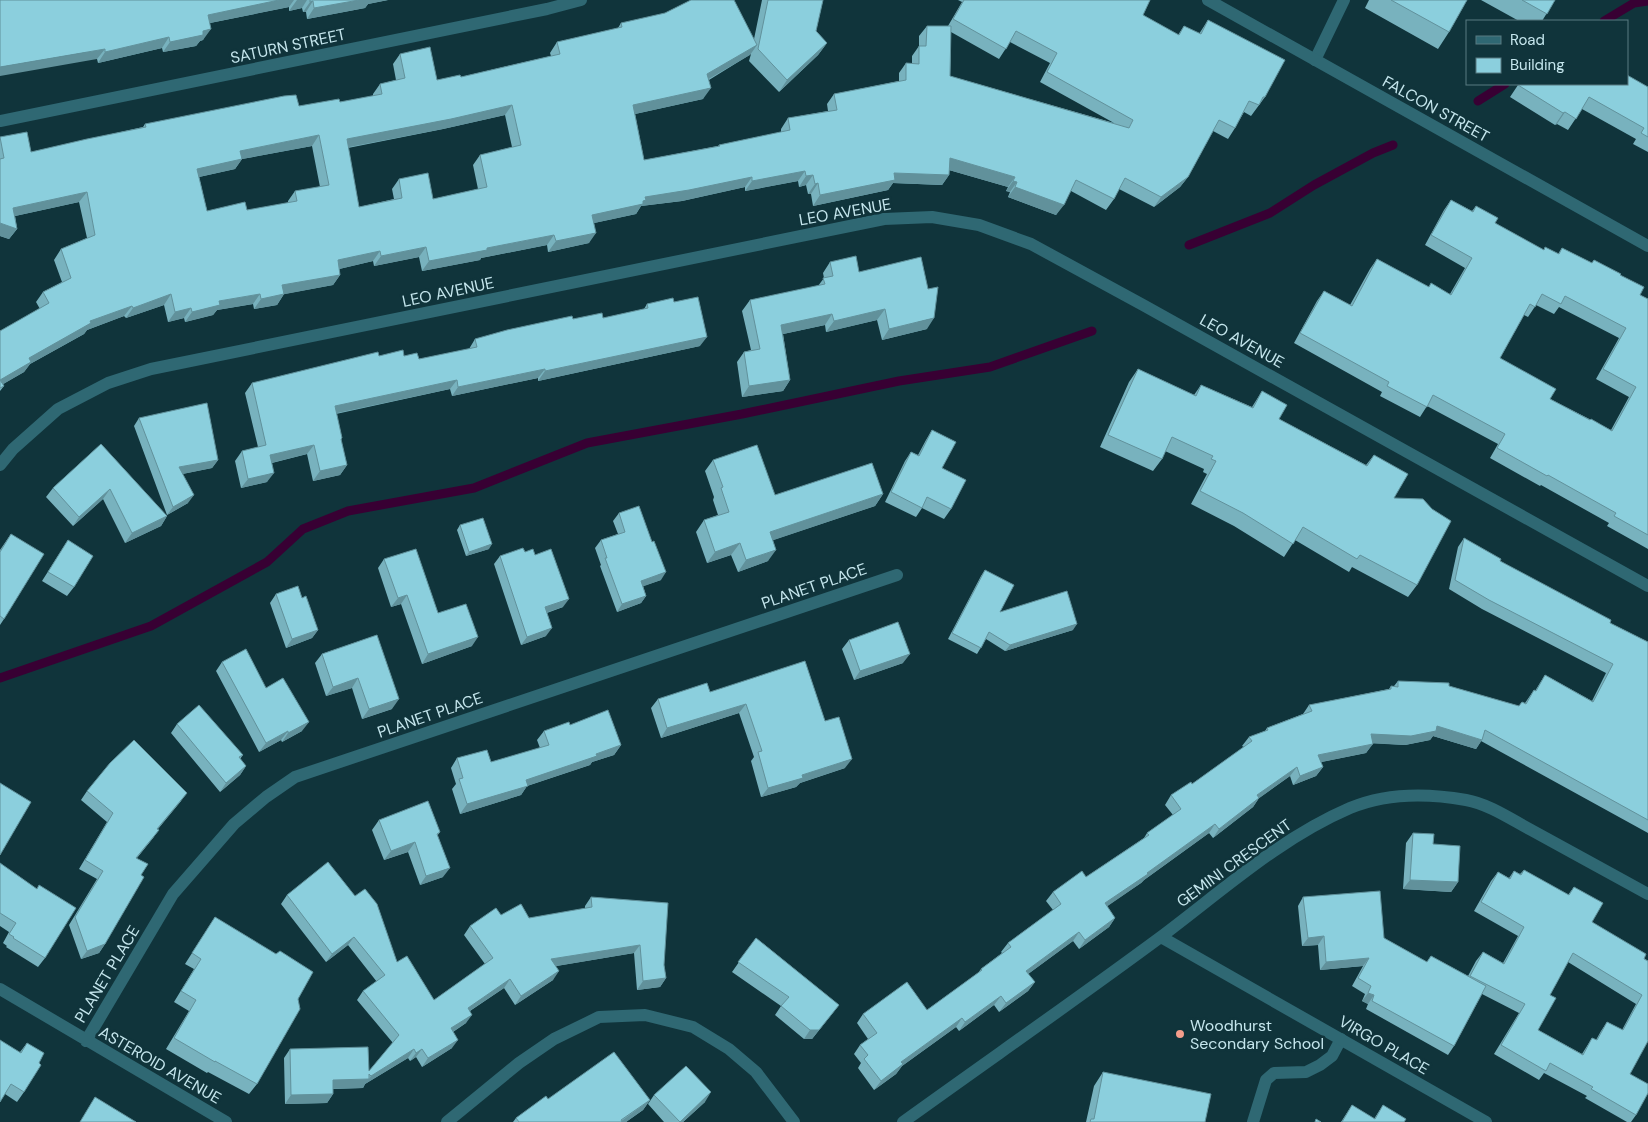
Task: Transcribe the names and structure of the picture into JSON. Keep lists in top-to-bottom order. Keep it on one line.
{"streets":{"street":["SATURN STREET","FALCON STREET","LEO AVENUE","PLANET PLACE","GEMINI CRESCENT","VIRGO PLACE","ASTEROID AVENUE"]},"crossings":[["PLANET PLACE","ASTEROID AVENUE"],["GEMINI CRESCENT","VIRGO PLACE"]],"places":["Woodhurst Secondary School"],"legend":["Road","Building"]}
